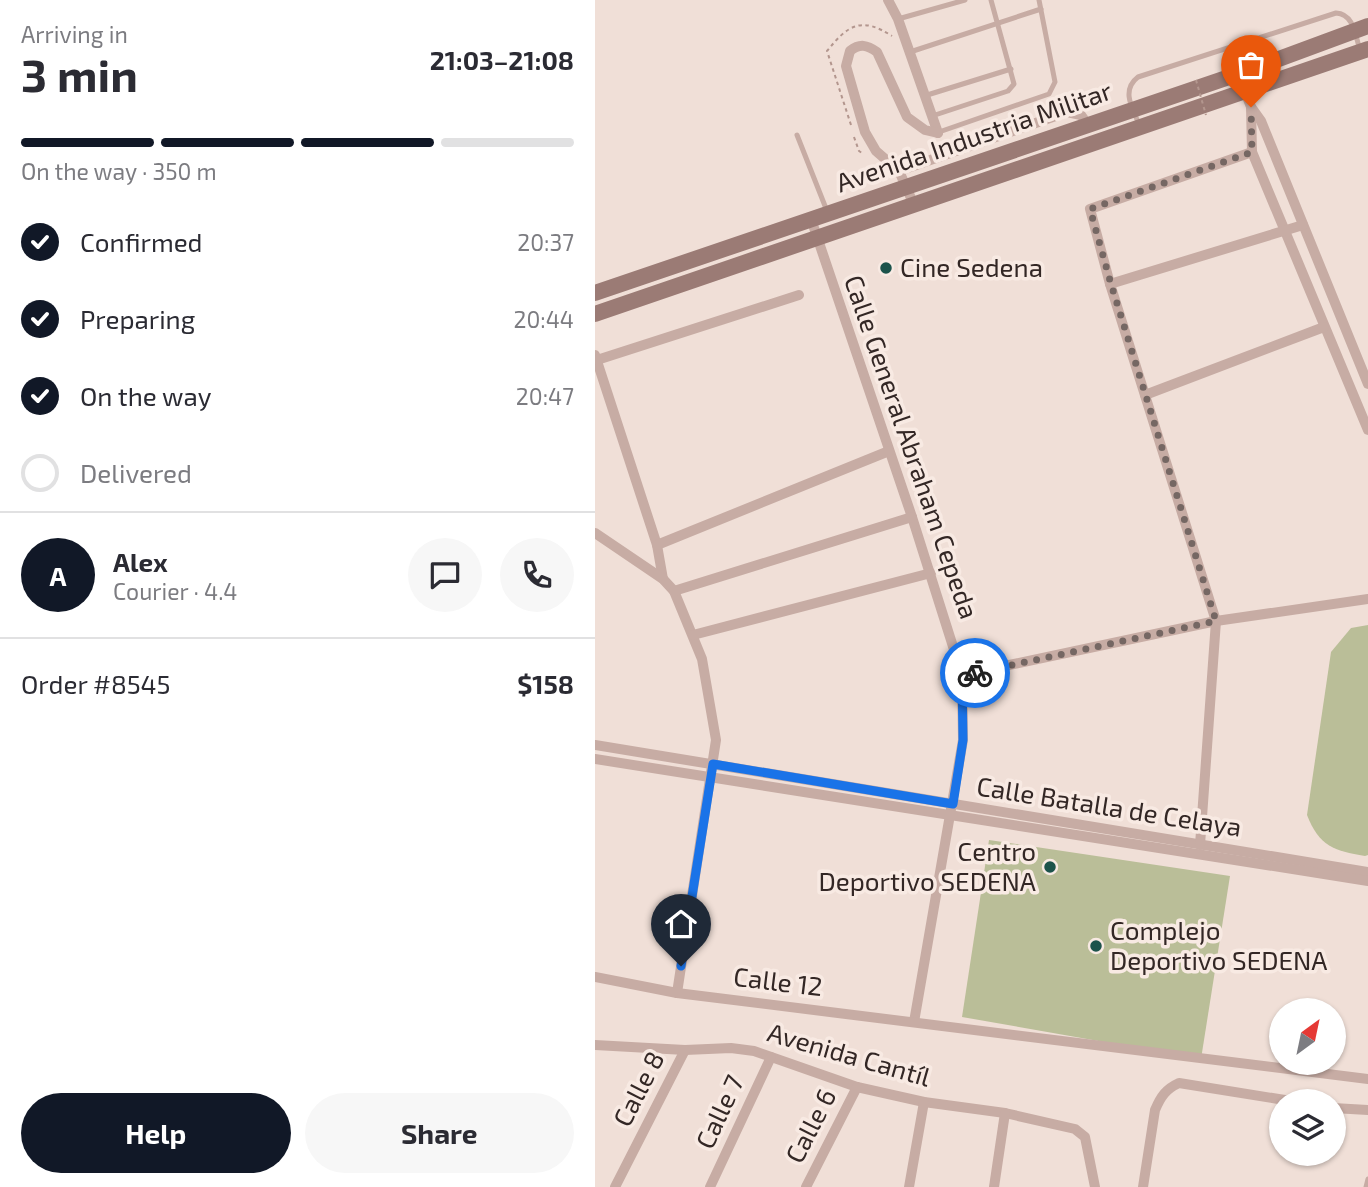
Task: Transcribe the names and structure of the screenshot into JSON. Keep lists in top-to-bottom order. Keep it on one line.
{"streets":{"main road":["Avenida Industria Militar"],"street":["Calle General Abraham Cepeda","Calle Batalla de Celaya","Calle 12","Avenida Cantíl","Calle 8","Calle 7","Calle 6"]},"crossings":[["Avenida Industria Militar","Calle General Abraham Cepeda"],["Calle General Abraham Cepeda","Calle Batalla de Celaya"],["Calle General Abraham Cepeda","Calle 12"],["Avenida Cantíl","Calle 8"],["Avenida Cantíl","Calle 7"],["Avenida Cantíl","Calle 6"]],"places":["Cine Sedena","Centro Deportivo SEDENA","Complejo Deportivo SEDENA"],"north":"top right","page":{"heading":["3 min","Arriving in","21:03–21:08"],"panel":["Alex","Courier · 4.4","Order #8545","$158"],"bar":"On the way · 350 m","list":[["Confirmed","20:37"],["Preparing","20:44"],["On the way","20:47"],"Delivered"],"round":"A","buttons":["Help","Share"]}}
